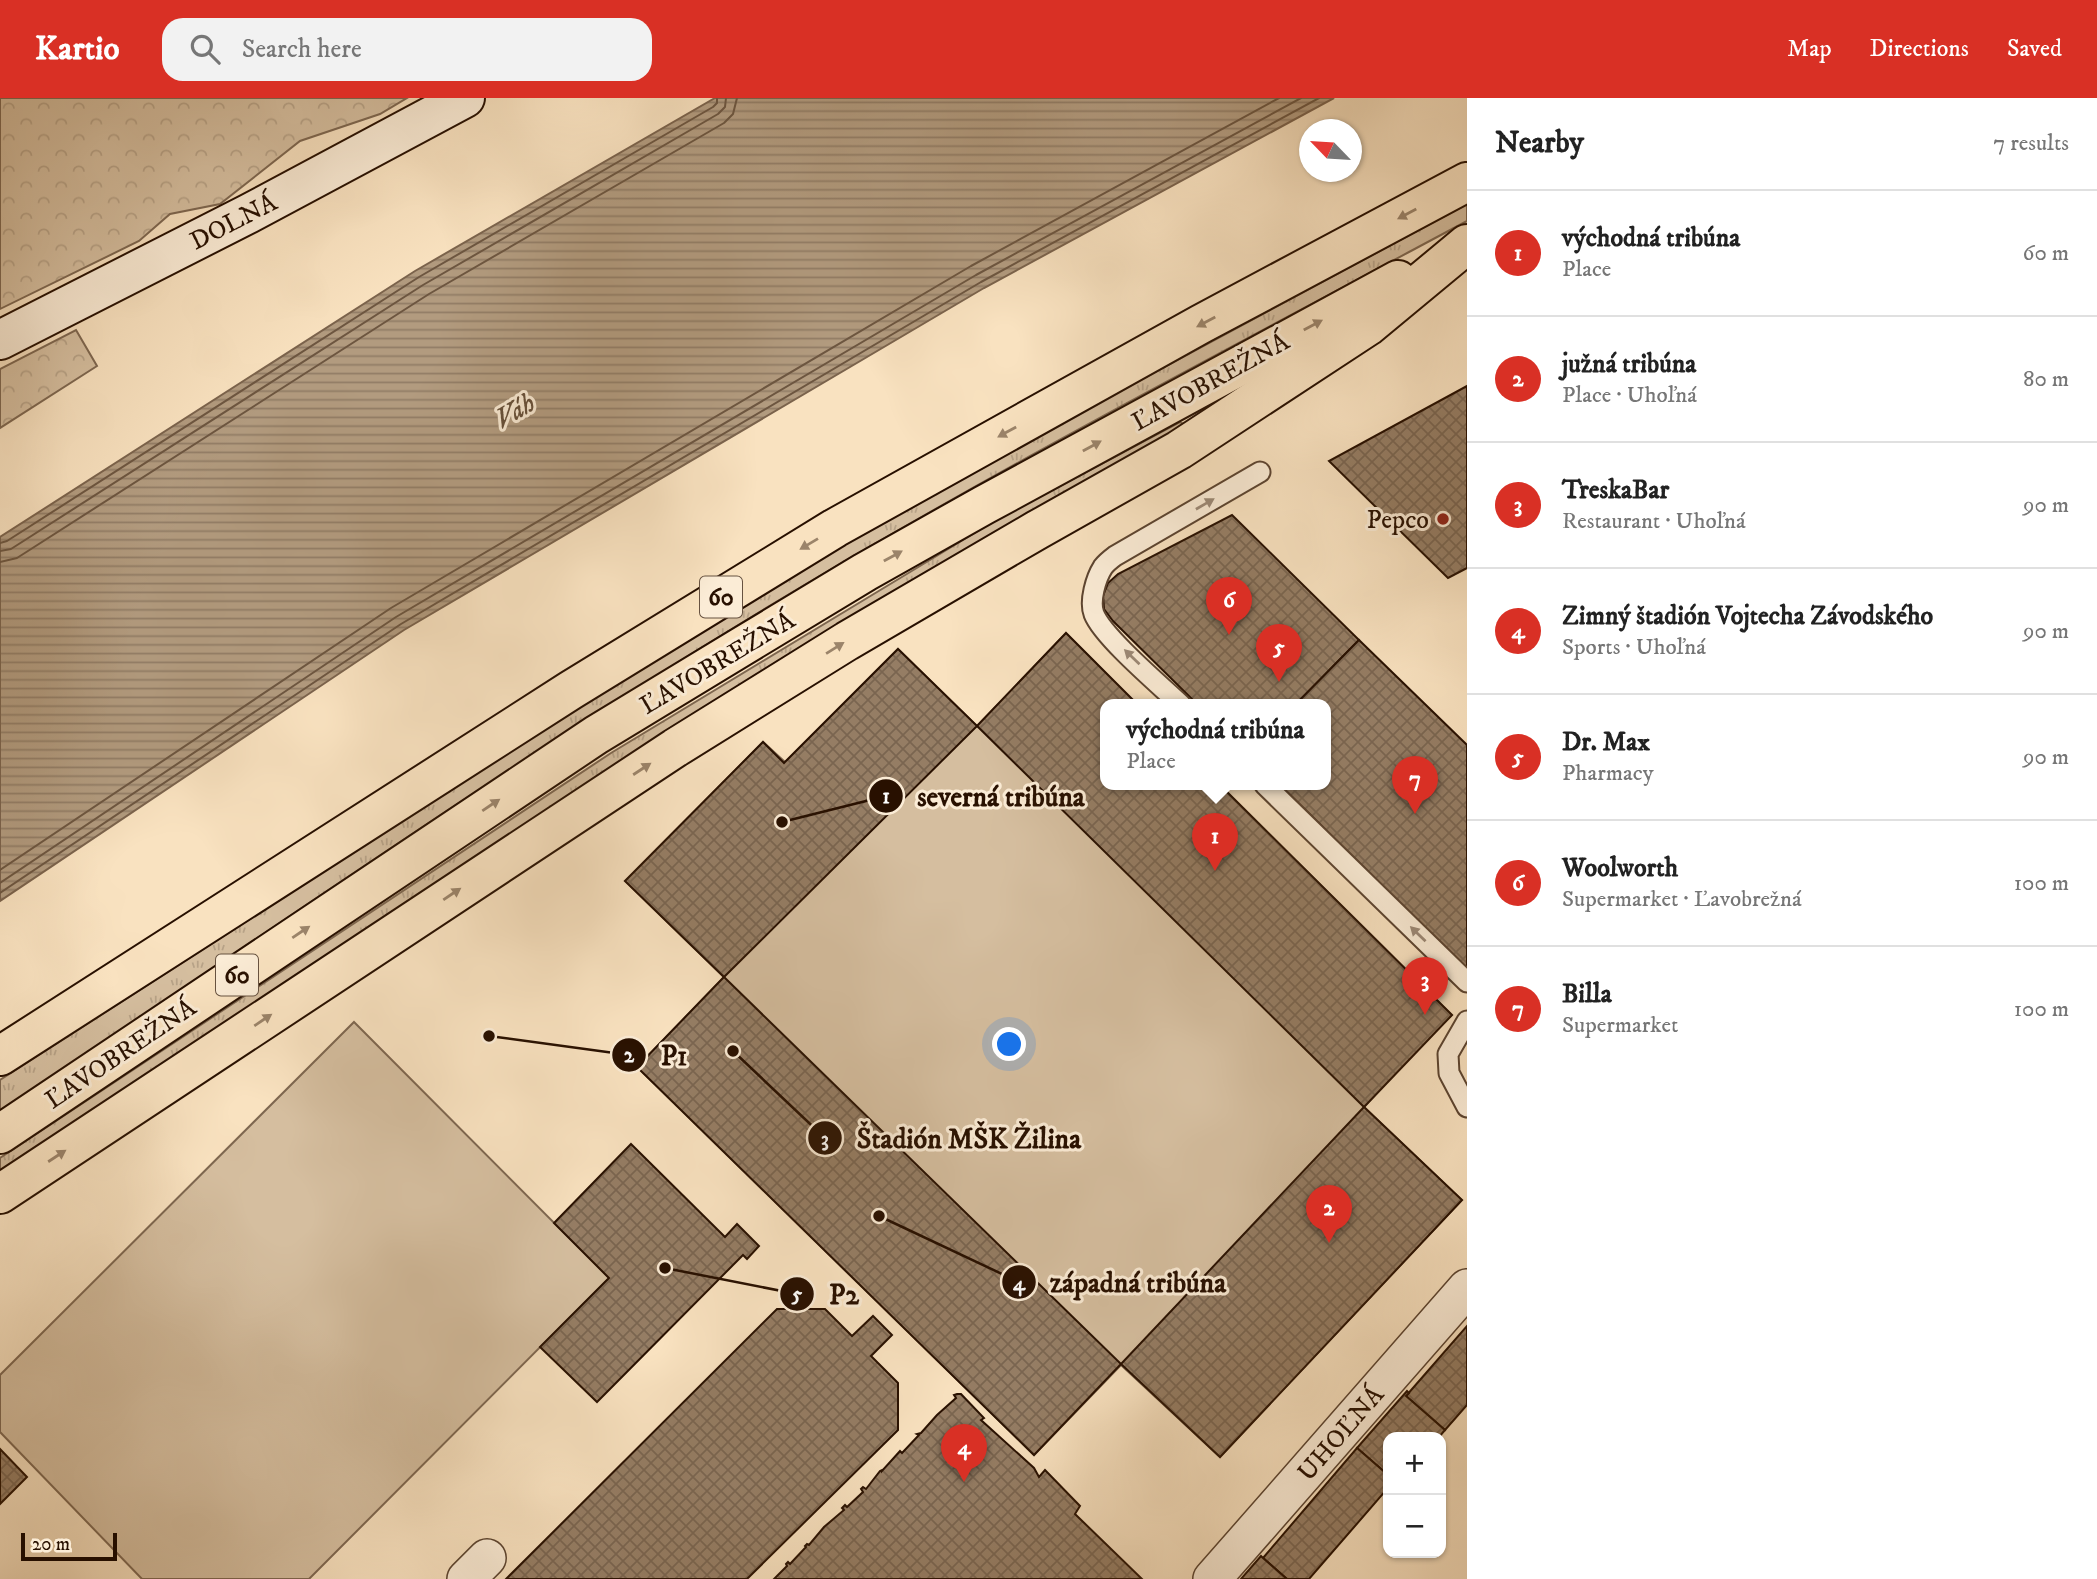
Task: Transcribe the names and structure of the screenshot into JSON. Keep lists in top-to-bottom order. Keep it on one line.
{"streets":{"main road":["DOLNÁ","ĽAVOBREŽNÁ","60"],"street":["UHOĽNÁ"]},"water":["Váh"],"places":["Pepco","severná tribúna","P1","Štadión MŠK Žilina","západná tribúna","P2"],"scale_bar":"20 m","north":"top left","page":{"header":"Kartio","search":"Search here","nav":["Map","Directions","Saved"],"heading":["Nearby","7 results"],"list":[{"mark":"1","name":"východná tribúna","note":"Place","value":"60 m"},{"mark":"2","name":"južná tribúna","note":"Place · Uhoľná","value":"80 m"},{"mark":"3","name":"TreskaBar","note":"Restaurant · Uhoľná","value":"90 m"},{"mark":"4","name":"Zimný štadión Vojtecha Závodského","note":"Sports · Uhoľná","value":"90 m"},{"mark":"5","name":"Dr. Max","note":"Pharmacy","value":"90 m"},{"mark":"6","name":"Woolworth","note":"Supermarket · Ľavobrežná","value":"100 m"},{"mark":"7","name":"Billa","note":"Supermarket","value":"100 m"}],"pins":["6","5","7","1","3","2","4"],"popup":["východná tribúna","Place"],"map_buttons":["+","−"],"scale":"20 m"}}
